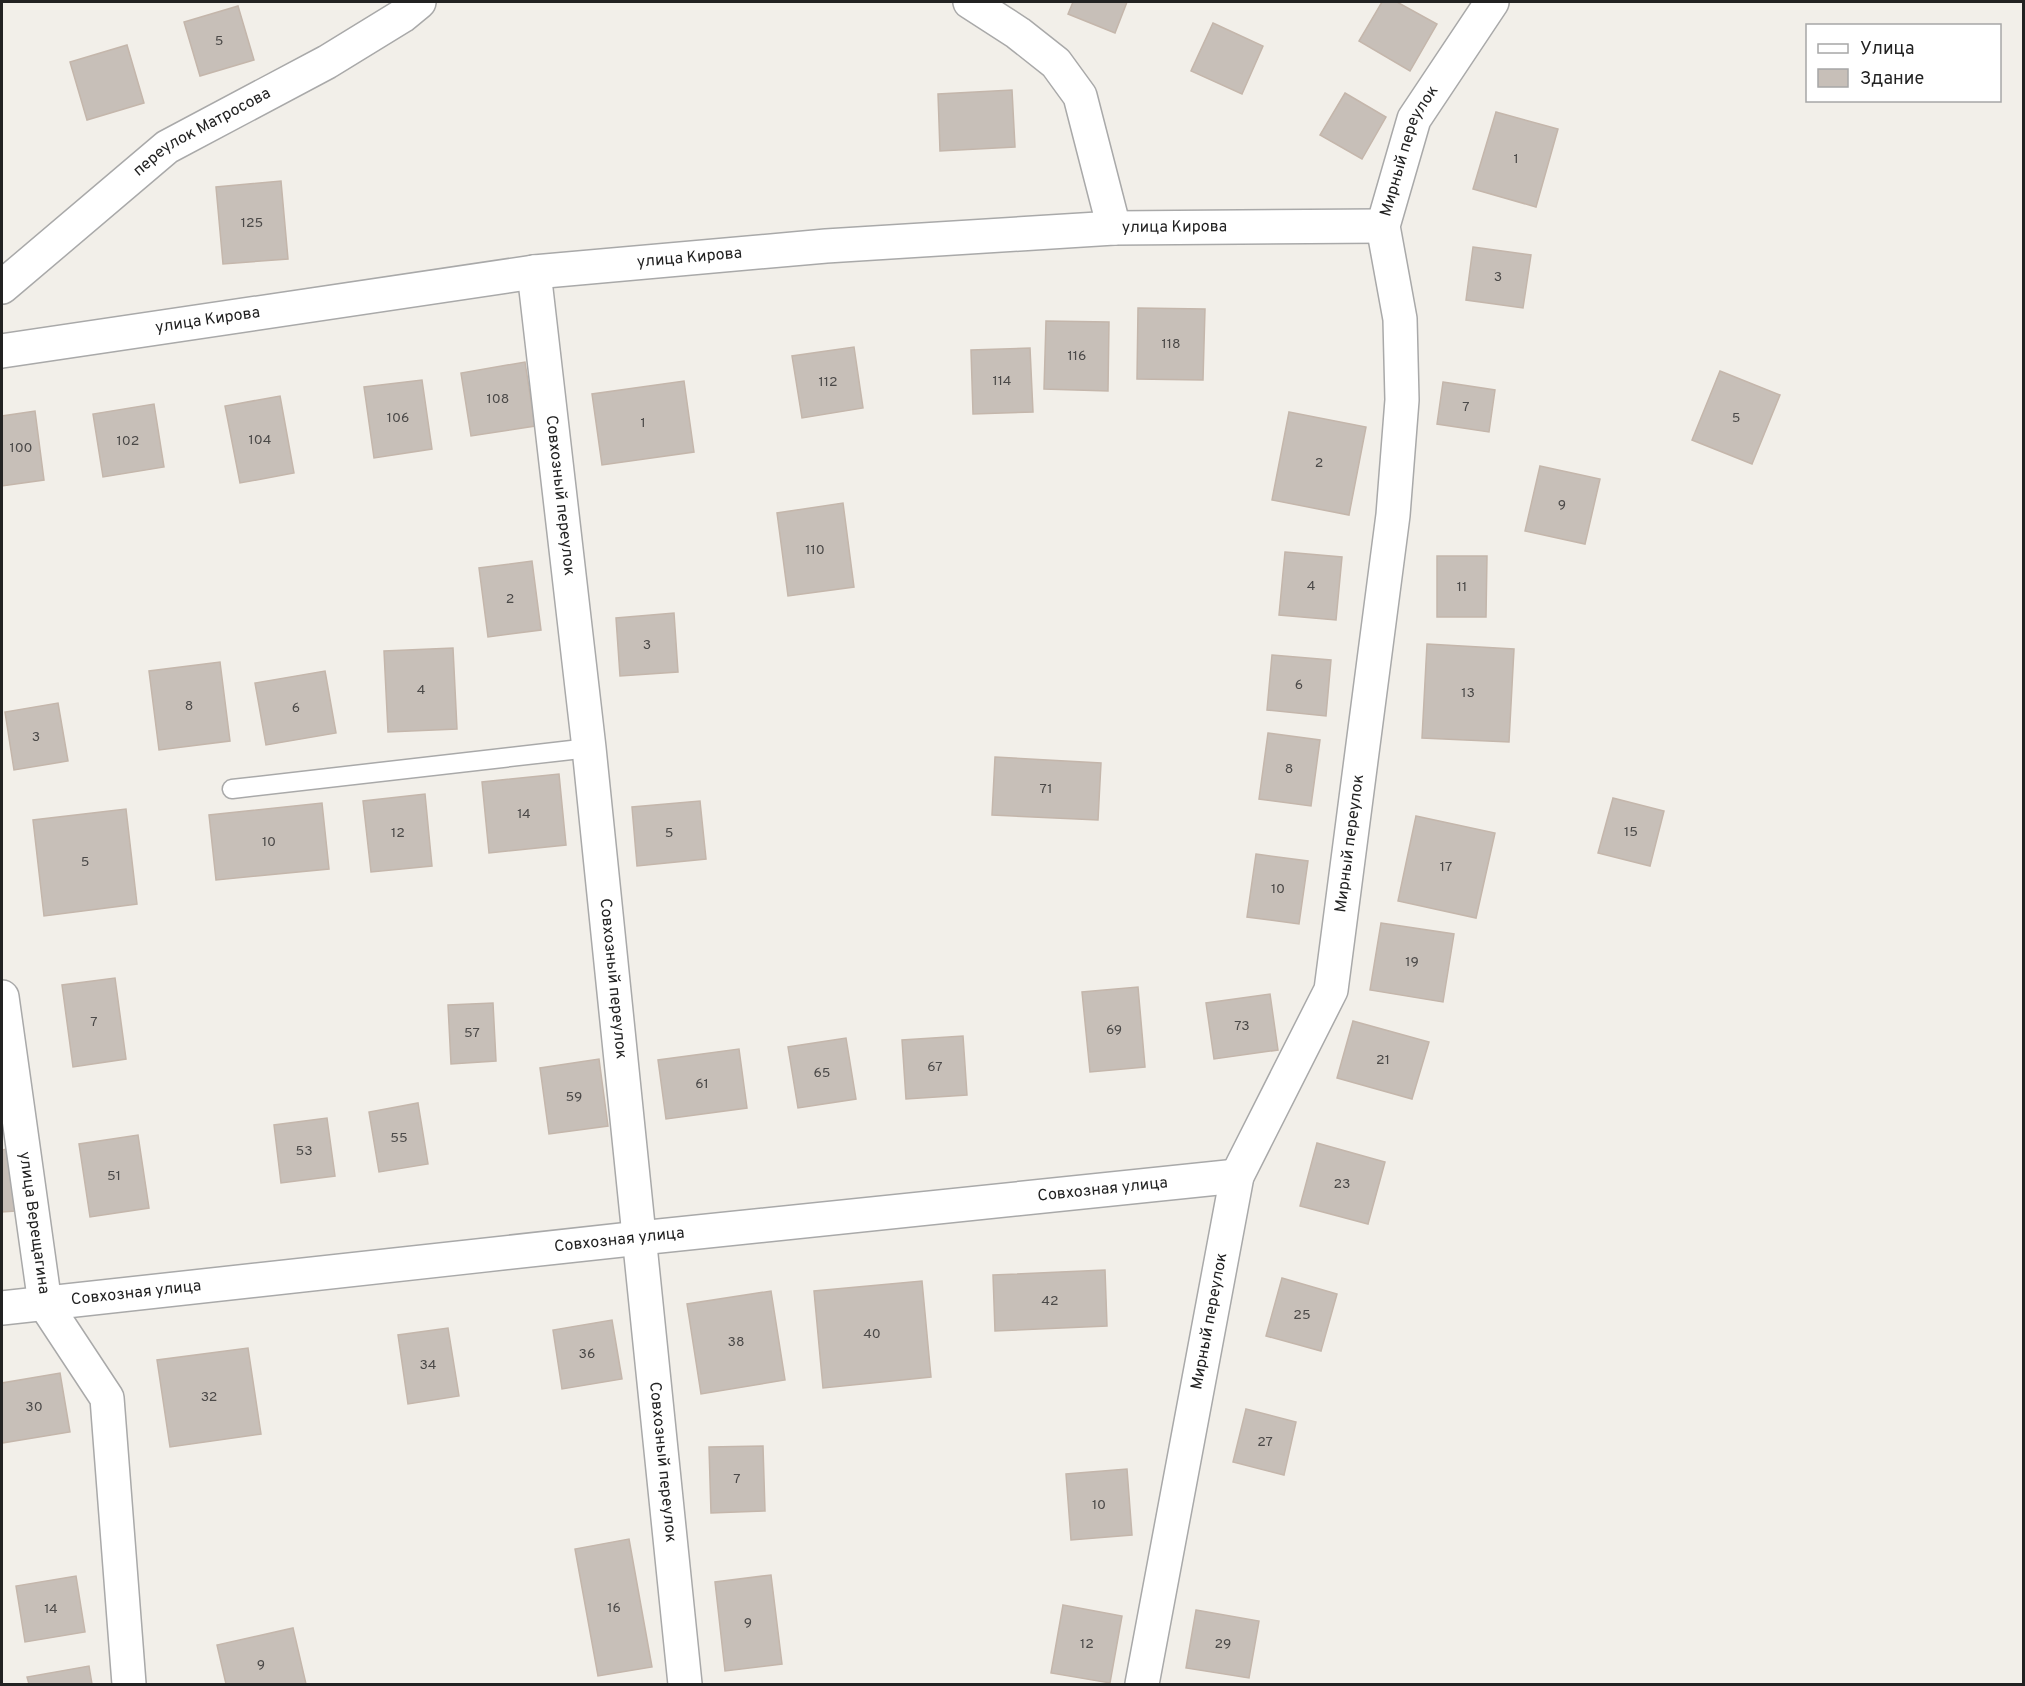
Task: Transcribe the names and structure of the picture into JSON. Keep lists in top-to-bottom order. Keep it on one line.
{"streets":{"street":["переулок Матросова","Мирный переулок","улица Кирова","Совхозный переулок","Совхозная улица","улица Верещагина"]},"crossings":[["Мирный переулок","улица Кирова"],["Мирный переулок","Совхозная улица"],["улица Кирова","Совхозный переулок"],["Совхозный переулок","Совхозная улица"],["Совхозная улица","улица Верещагина"]],"house_numbers":["5","1","125","3","118","116","114","112","108","7","106","5","1","104","102","100","2","9","110","4","11","2","3","6","4","13","8","6","3","8","71","14","15","12","5","10","5","17","10","19","7","73","69","57","21","67","65","61","59","55","53","51","23","42","25","40","38","36","34","32","30","27","7","10","16","14","9","12","29","9"],"legend":["Улица","Здание"]}
